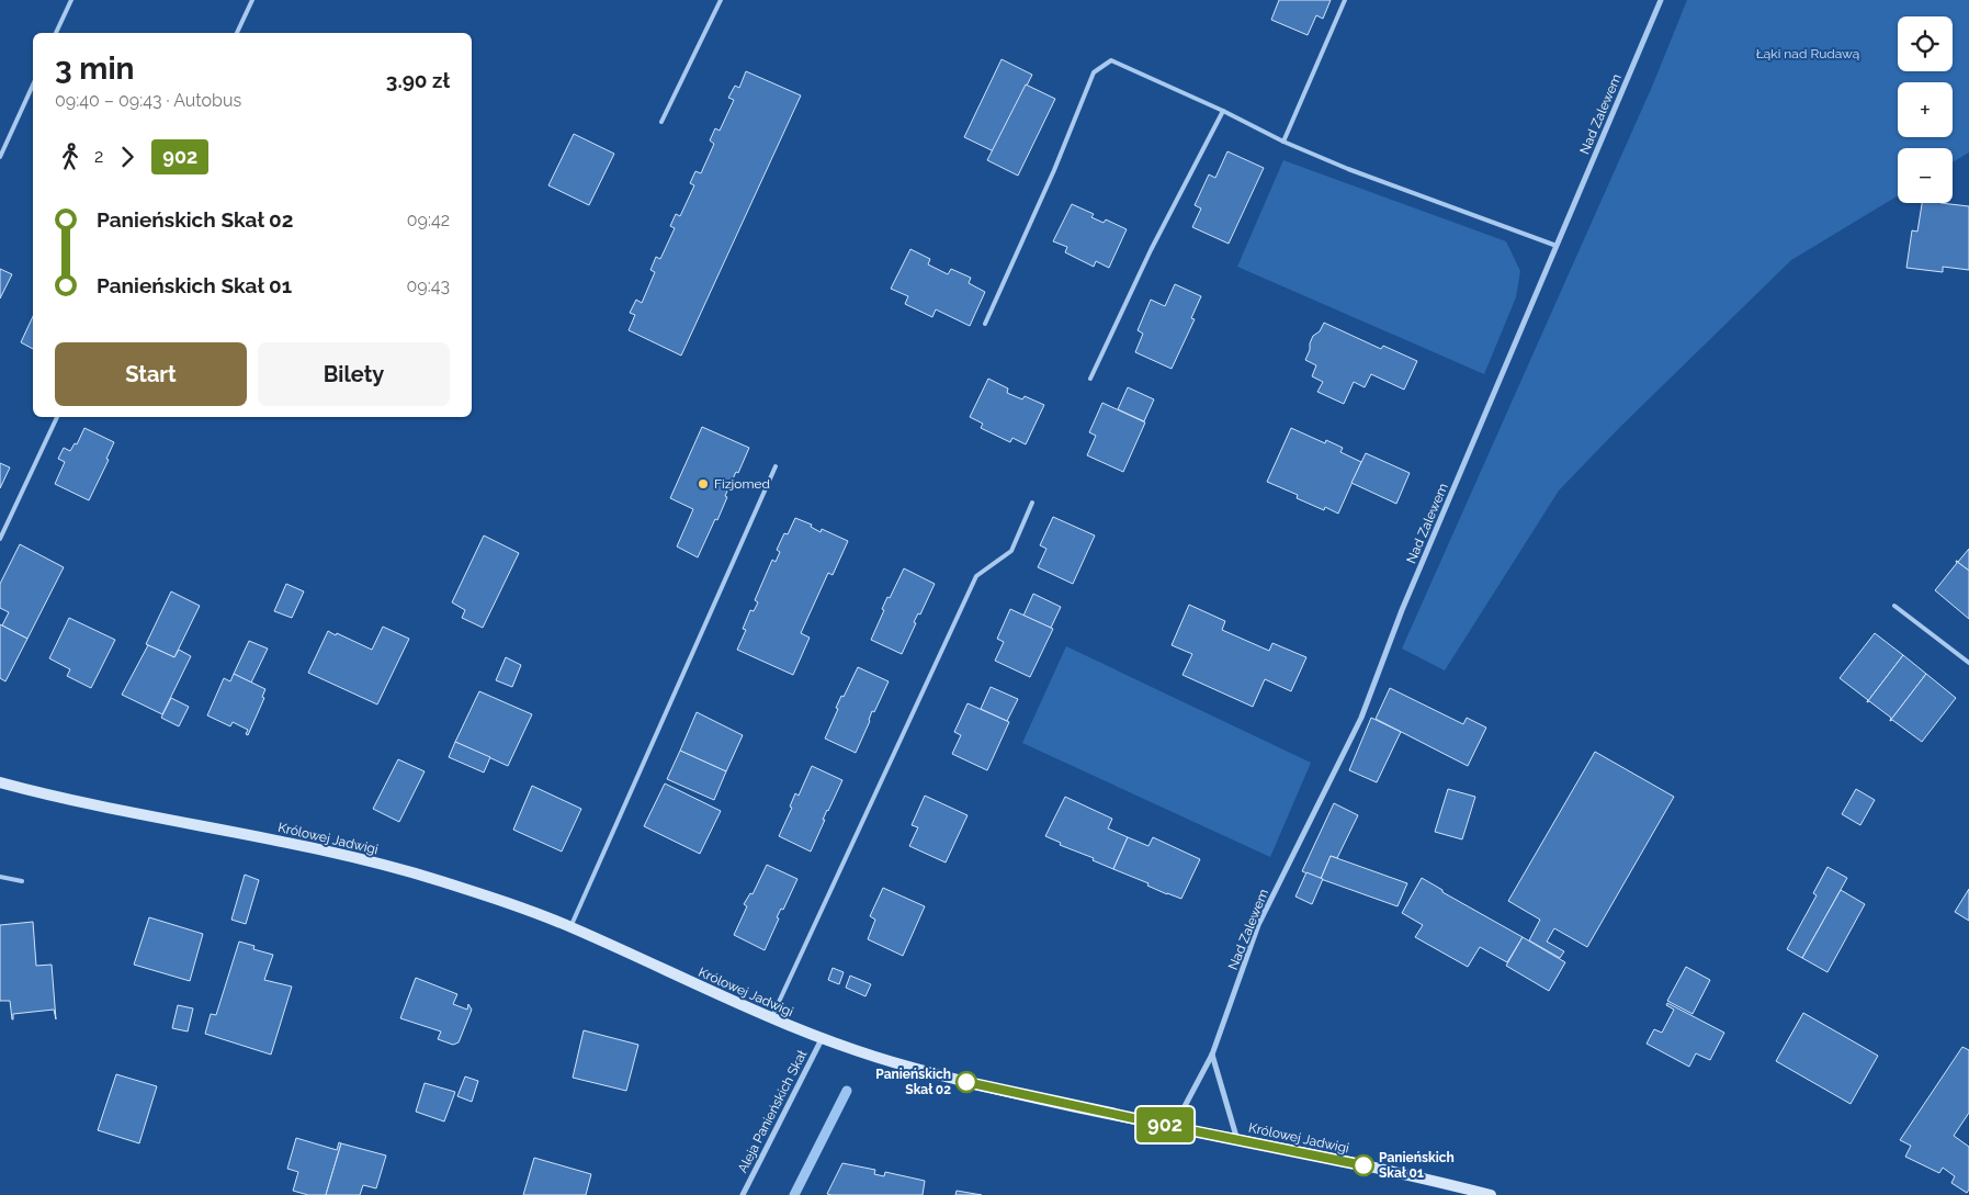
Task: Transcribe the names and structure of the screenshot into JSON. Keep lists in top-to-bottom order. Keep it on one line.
{"streets":{"street":["Nad Zalewem","Królowej Jadwigi","Aleja Panieńskich Skał"]},"crossings":[["Nad Zalewem","Królowej Jadwigi"],["Królowej Jadwigi","Aleja Panieńskich Skał"]],"parks":["Łąki nad Rudawą"],"places":["Fizjomed","Panieńskich Skał 02","Panieńskich Skał 01"],"lines":["bus line 902"],"page":{"on_map":"902","map_buttons":["+","−"],"heading":["3 min","09:40 – 09:43 · Autobus","3.90 zł"],"legs":["2","902"],"list":[{"name":"Panieńskich Skał 02","value":"09:42"},{"name":"Panieńskich Skał 01","value":"09:43"}],"buttons":["Start","Bilety"]}}
